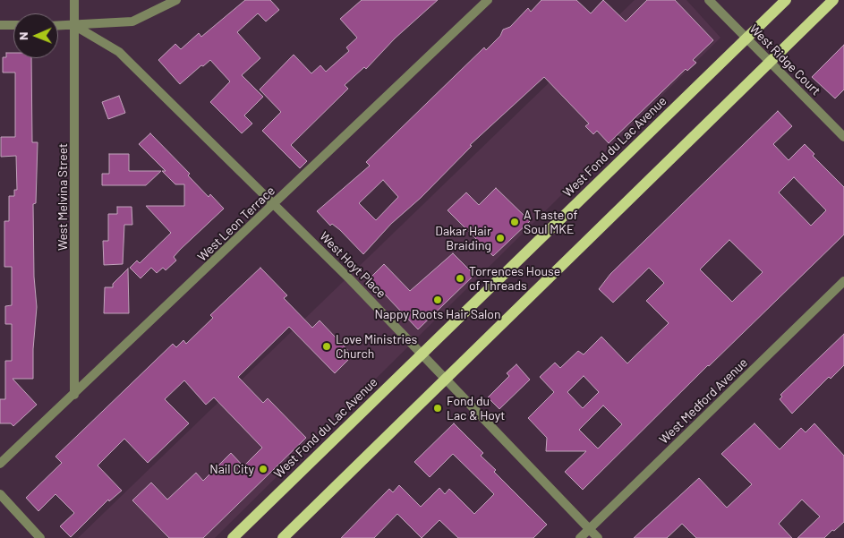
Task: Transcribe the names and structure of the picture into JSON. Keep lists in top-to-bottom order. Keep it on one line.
{"streets":{"main road":["West Fond du Lac Avenue"],"street":["West Ridge Court","West Melvina Street","West Leon Terrace","West Hoyt Place","West Medford Avenue"]},"crossings":[["West Ridge Court","West Fond du Lac Avenue"],["West Fond du Lac Avenue","West Hoyt Place"],["West Melvina Street","West Leon Terrace"],["West Melvina Street","West Hoyt Place"],["West Leon Terrace","West Hoyt Place"],["West Hoyt Place","West Medford Avenue"]],"places":["A Taste of Soul MKE","Dakar Hair Braiding","Torrences House of Threads","Nappy Roots Hair Salon","Love Ministries Church","Fond du Lac & Hoyt","Nail City"],"north":"left"}
